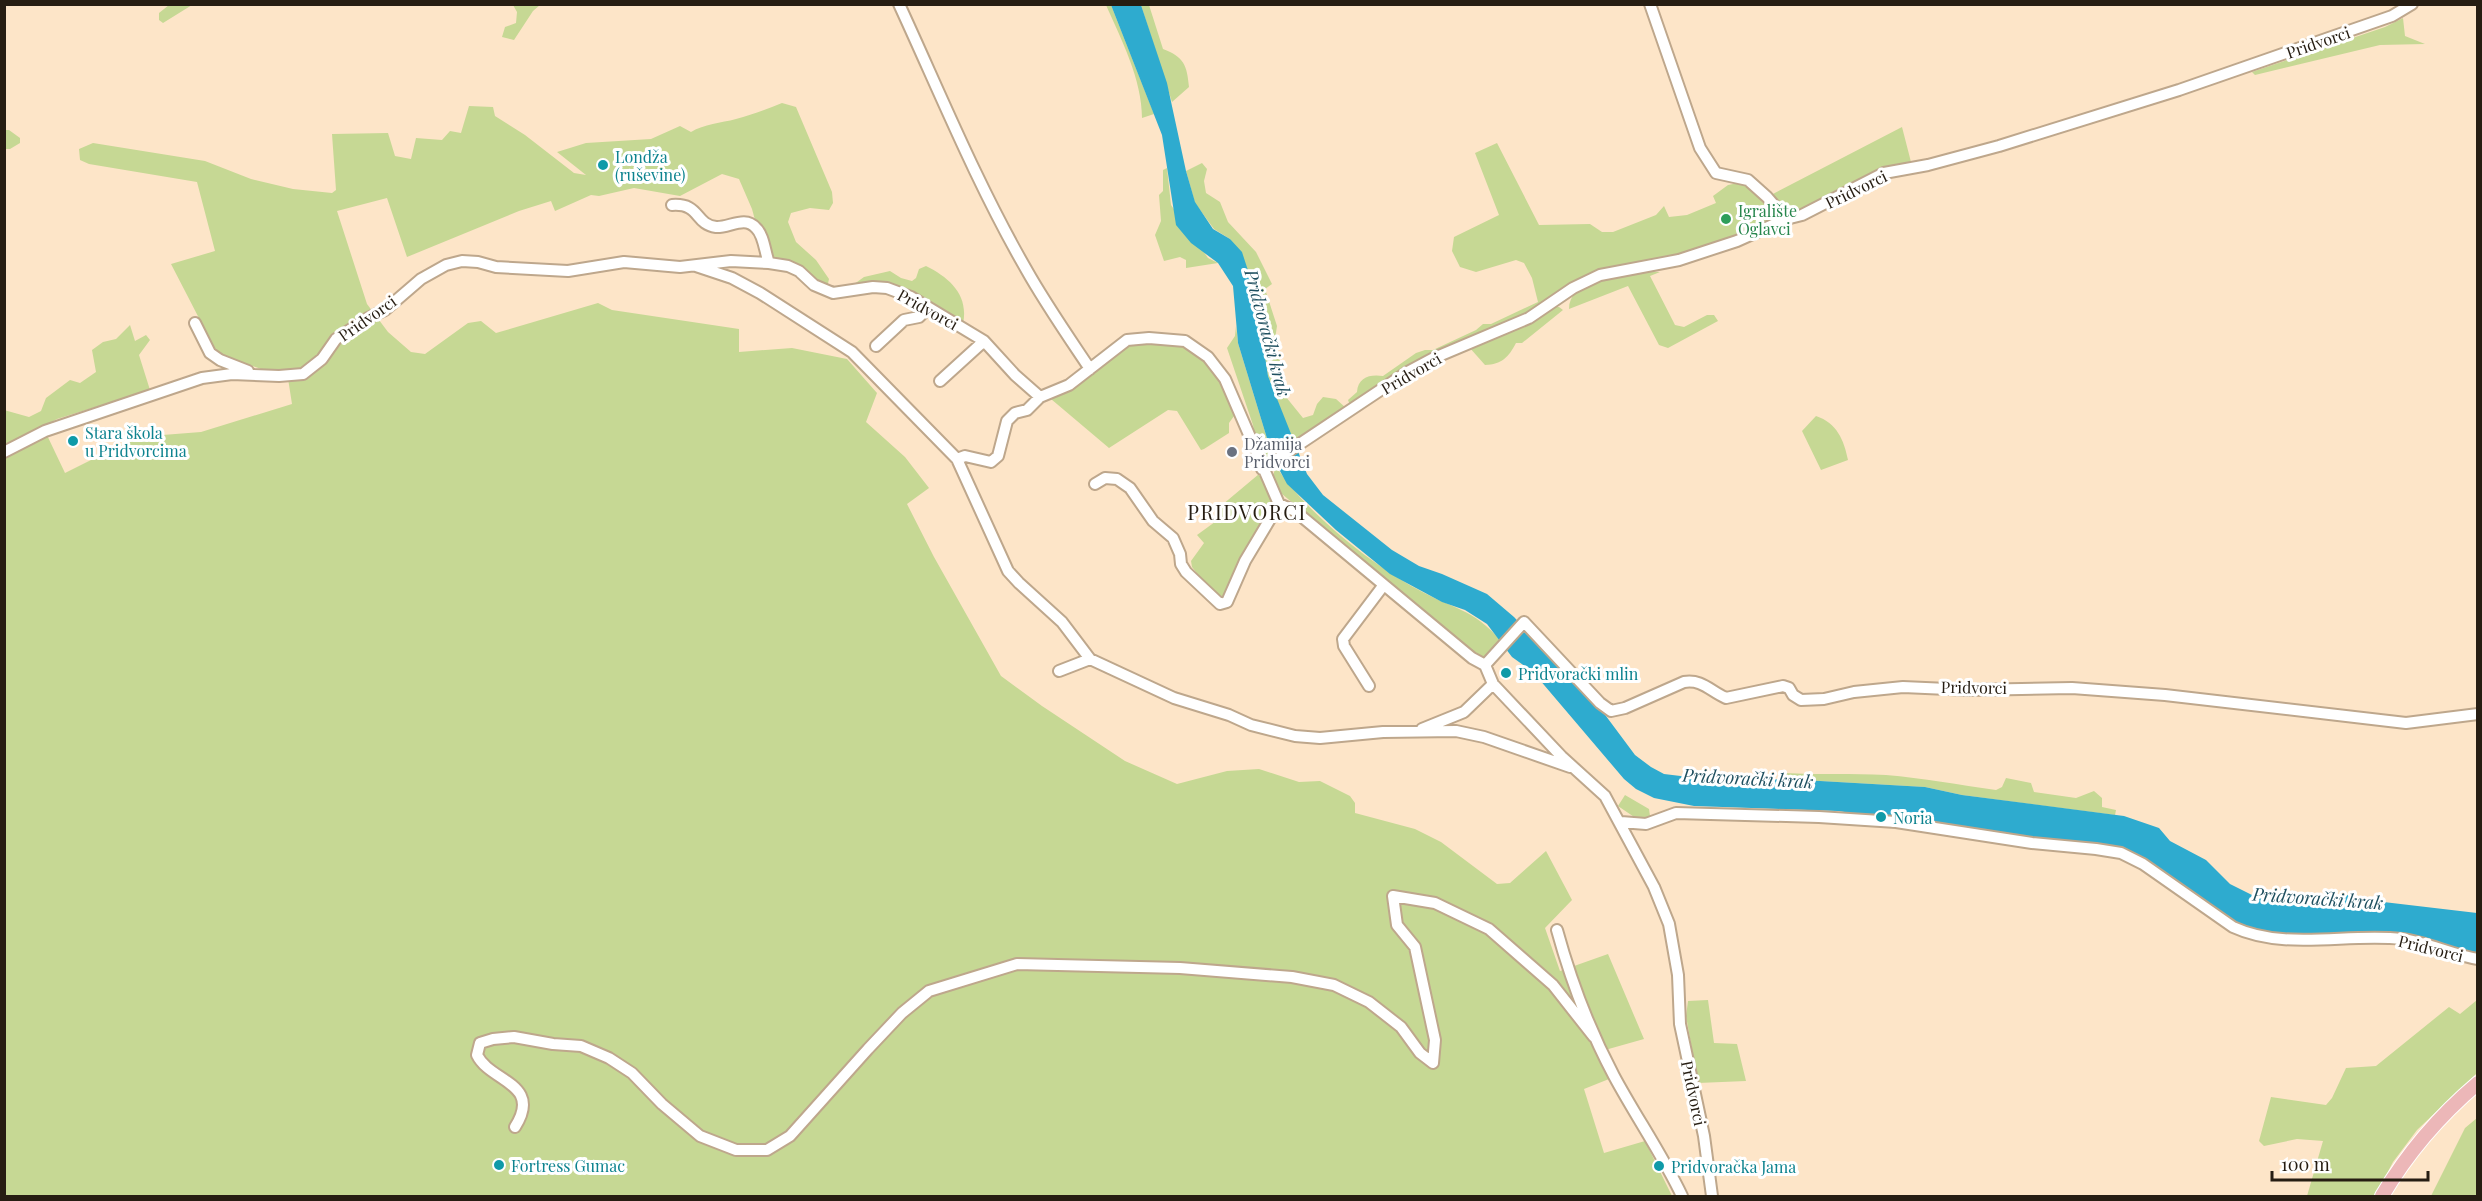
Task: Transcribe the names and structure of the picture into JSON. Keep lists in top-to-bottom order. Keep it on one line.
{"streets":{"street":["Pridvorci"]},"districts":["PRIDVORCI"],"water":["Pridvorački krak"],"places":["Londža (ruševine)","Igralište Oglavci","Stara škola u Pridvorcima","Džamija Pridvorci","Pridvorački mlin","Noria","Fortress Gumac","Pridvoračka Jama"],"scale_bar":"100 m"}
